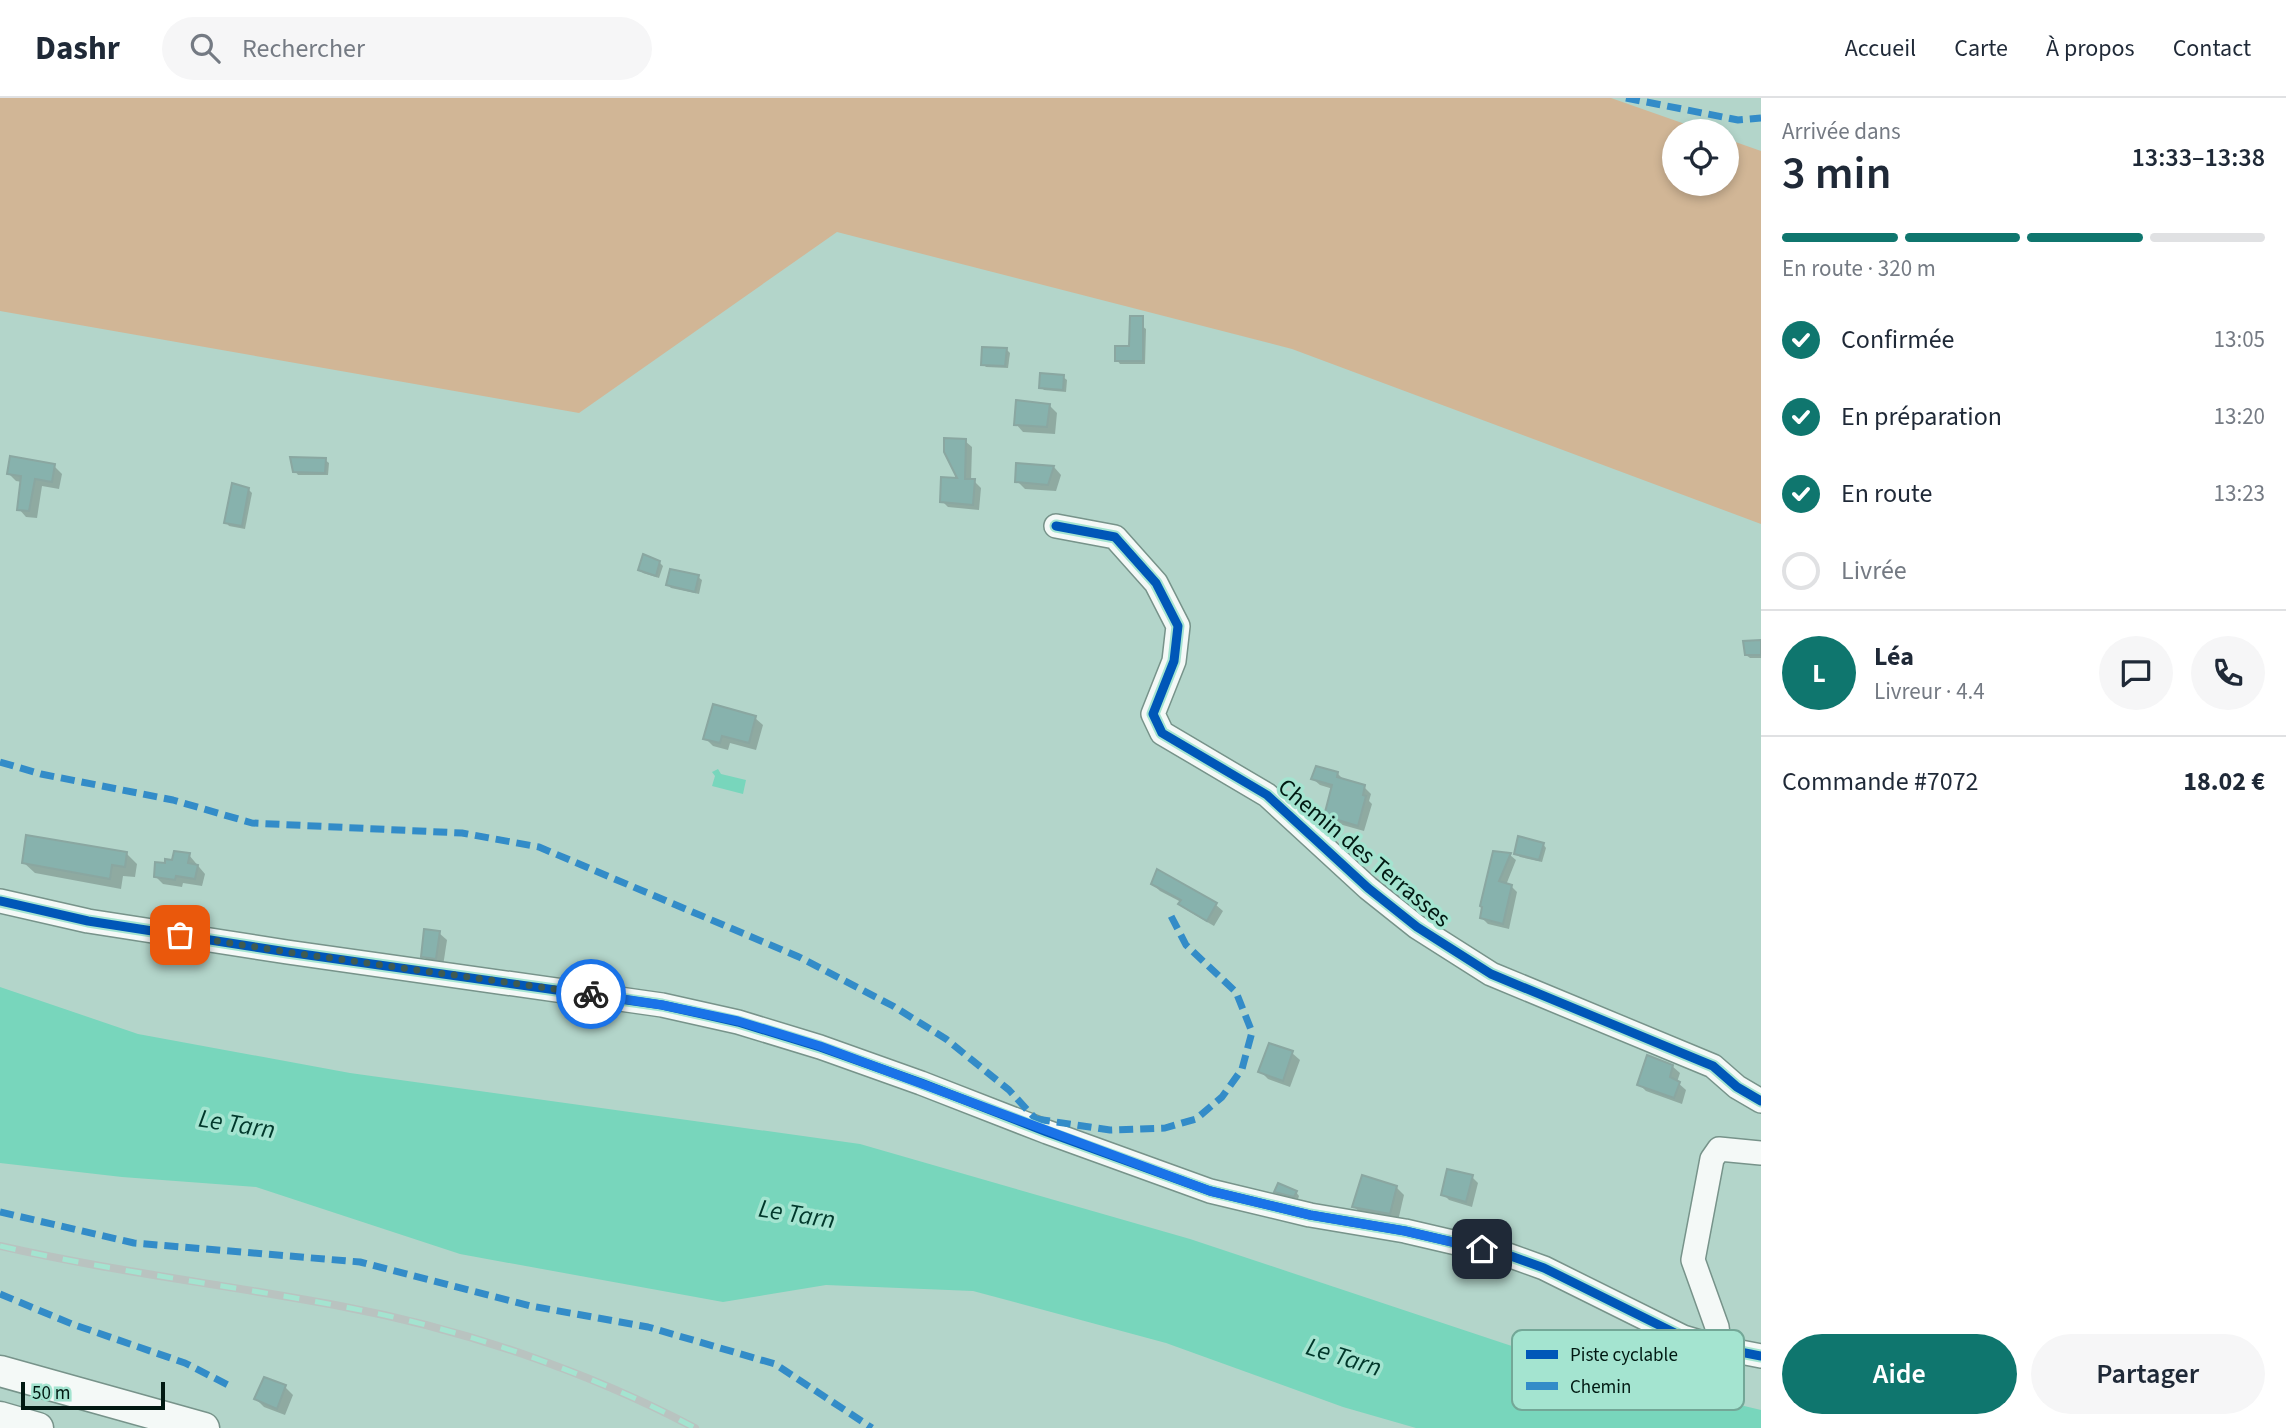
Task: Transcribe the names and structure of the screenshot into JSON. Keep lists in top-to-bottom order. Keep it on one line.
{"streets":{"street":["Chemin des Terrasses"]},"water":["Le Tarn"],"legend":["Piste cyclable","Chemin"],"scale_bar":"50 m","page":{"header":"Dashr","search":"Rechercher","nav":["Accueil","Carte","À propos","Contact"],"heading":["3 min","Arrivée dans","13:33–13:38"],"panel":["Léa","Livreur · 4.4","Commande #7072","18.02 €"],"bar":"En route · 320 m","list":[["Confirmée","13:05"],["En préparation","13:20"],["En route","13:23"],"Livrée"],"round":"L","buttons":["Aide","Partager"],"scale":"50 m"}}
